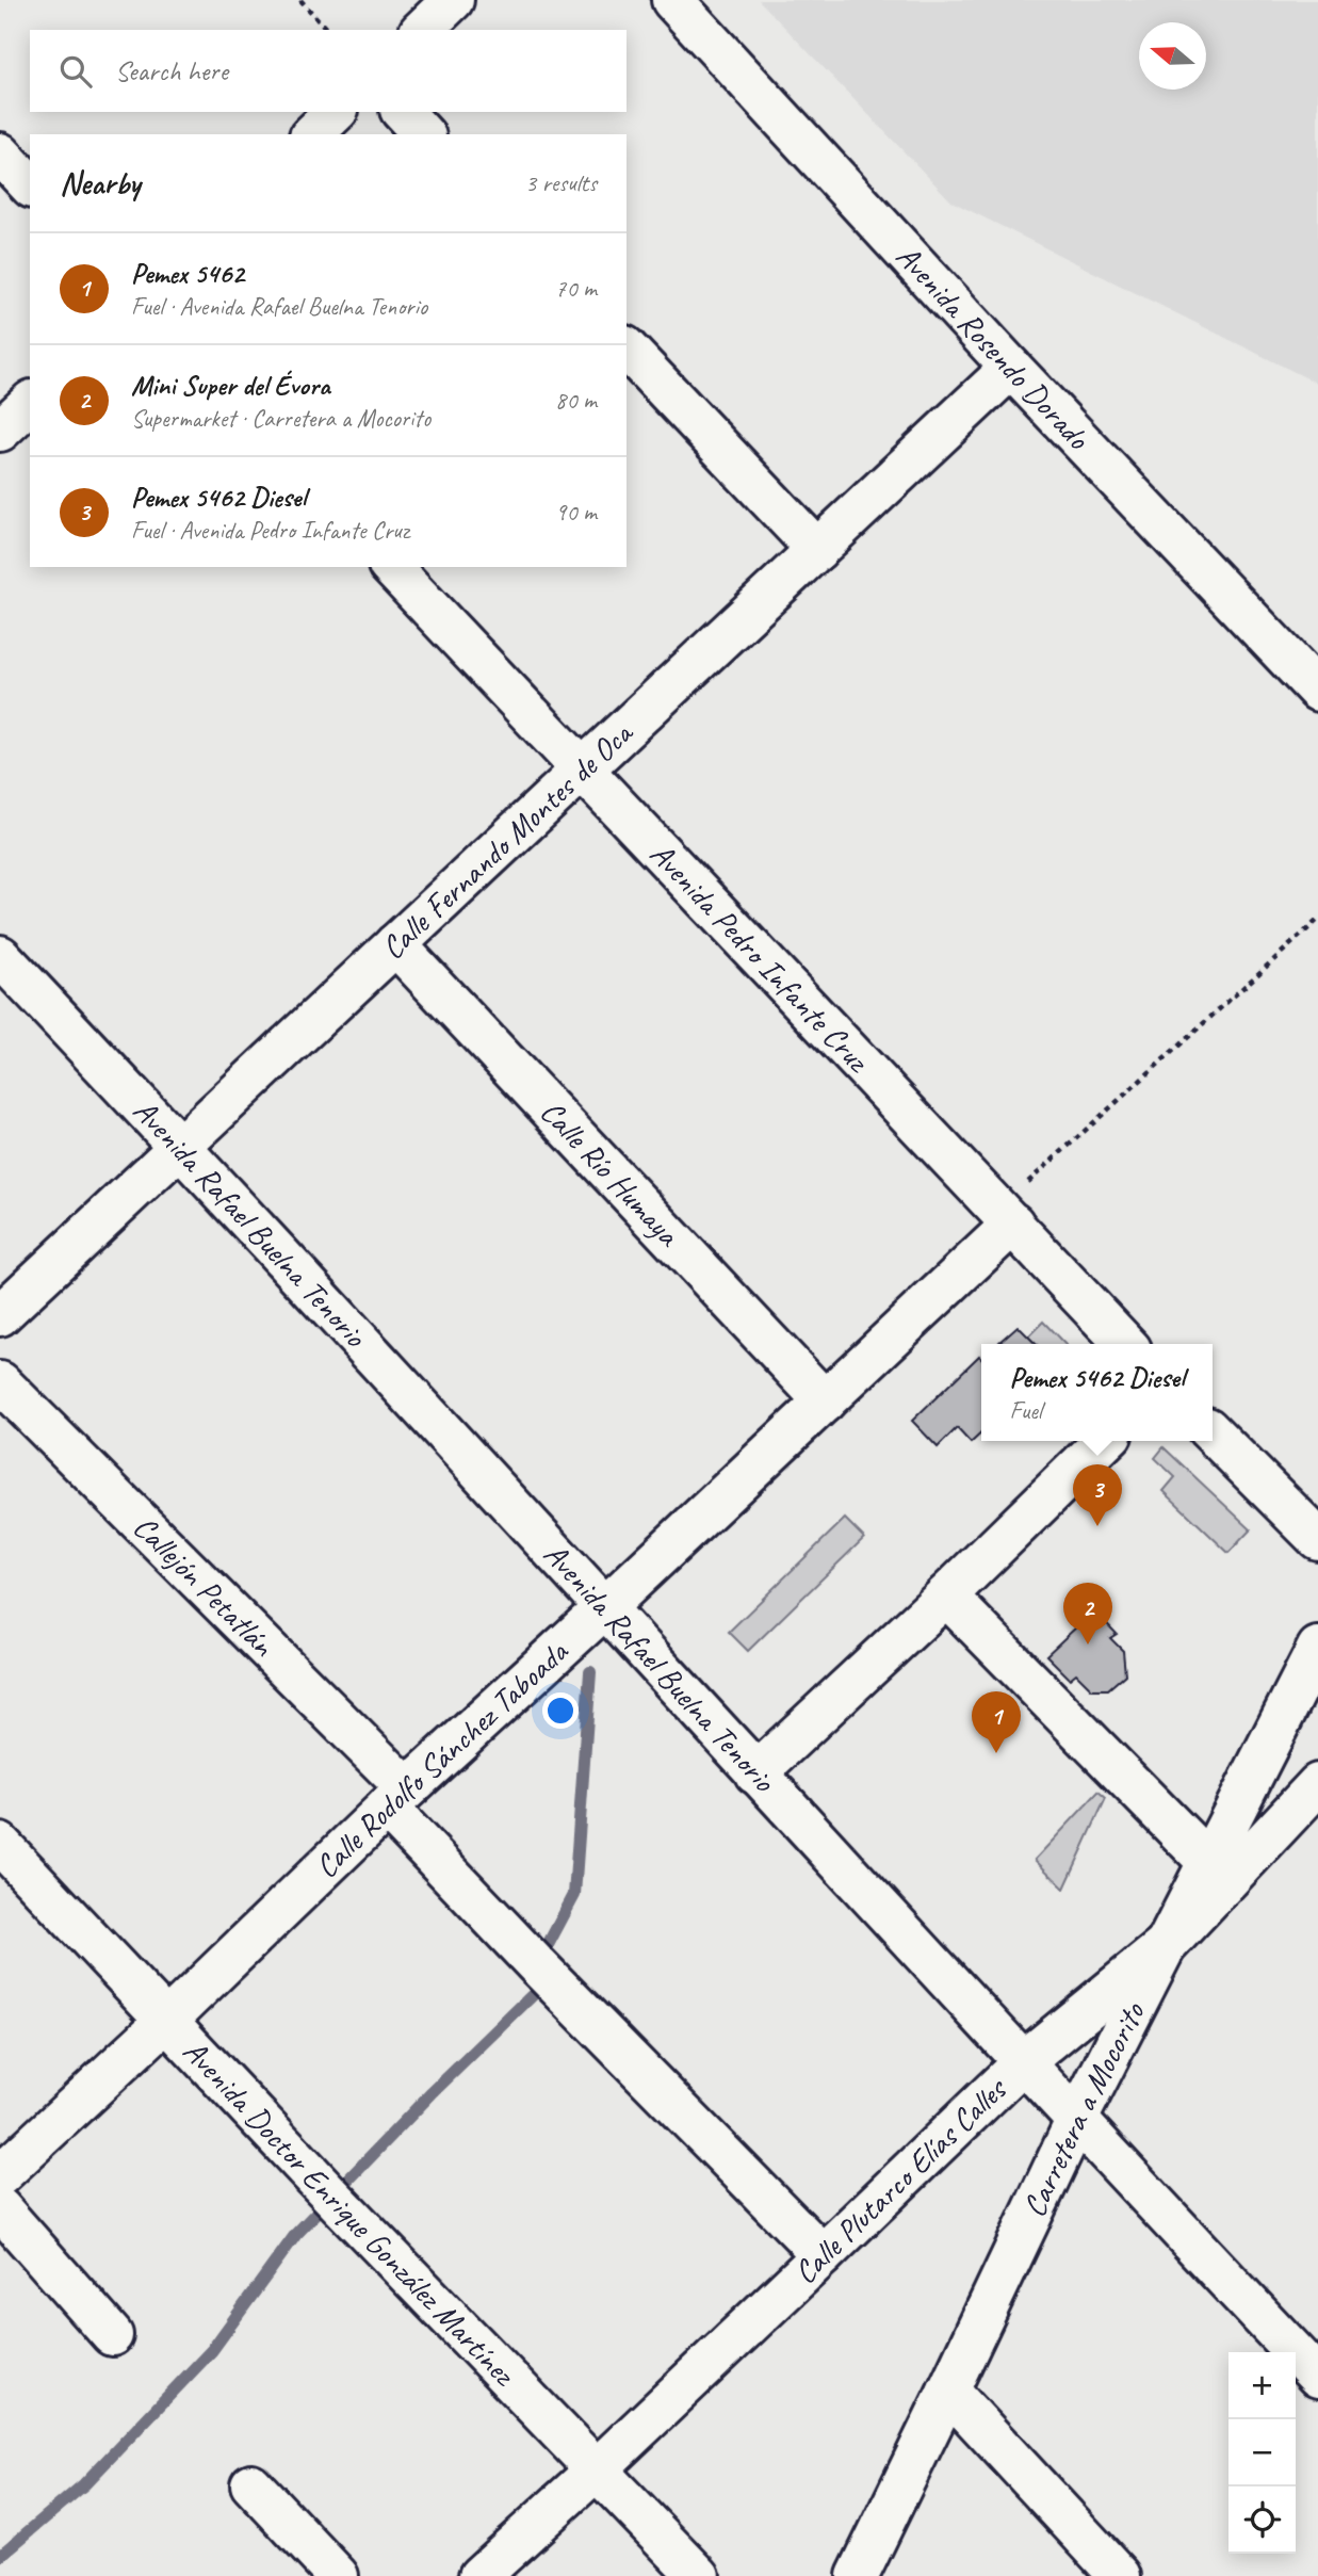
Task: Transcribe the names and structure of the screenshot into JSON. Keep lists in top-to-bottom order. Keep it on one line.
{"streets":{"street":["Avenida Rosendo Dorado","Calle Fernando Montes de Oca","Avenida Pedro Infante Cruz","Calle Río Humaya","Avenida Rafael Buelna Tenorio","Callejón Petatlán","Calle Rodolfo Sánchez Taboada","Carretera a Mocorito","Calle Plutarco Elías Calles","Avenida Doctor Enrique González Martínez"]},"crossings":[["Avenida Rosendo Dorado","Calle Fernando Montes de Oca"],["Calle Fernando Montes de Oca","Avenida Pedro Infante Cruz"],["Calle Fernando Montes de Oca","Calle Río Humaya"],["Calle Fernando Montes de Oca","Avenida Rafael Buelna Tenorio"],["Avenida Pedro Infante Cruz","Calle Rodolfo Sánchez Taboada"],["Calle Río Humaya","Calle Rodolfo Sánchez Taboada"],["Avenida Rafael Buelna Tenorio","Calle Rodolfo Sánchez Taboada"],["Avenida Rafael Buelna Tenorio","Carretera a Mocorito"],["Avenida Rafael Buelna Tenorio","Calle Plutarco Elías Calles"],["Callejón Petatlán","Calle Rodolfo Sánchez Taboada"],["Callejón Petatlán","Calle Plutarco Elías Calles"],["Calle Rodolfo Sánchez Taboada","Avenida Doctor Enrique González Martínez"],["Carretera a Mocorito","Calle Plutarco Elías Calles"],["Calle Plutarco Elías Calles","Avenida Doctor Enrique González Martínez"]],"north":"left","page":{"search":"Search here","heading":["Nearby","3 results"],"list":[{"mark":"1","name":"Pemex 5462","note":"Fuel · Avenida Rafael Buelna Tenorio","value":"70 m"},{"mark":"2","name":"Mini Super del Évora","note":"Supermarket · Carretera a Mocorito","value":"80 m"},{"mark":"3","name":"Pemex 5462 Diesel","note":"Fuel · Avenida Pedro Infante Cruz","value":"90 m"}],"popup":["Pemex 5462 Diesel","Fuel"],"pins":["3","2","1"],"map_buttons":["+","−"]}}
